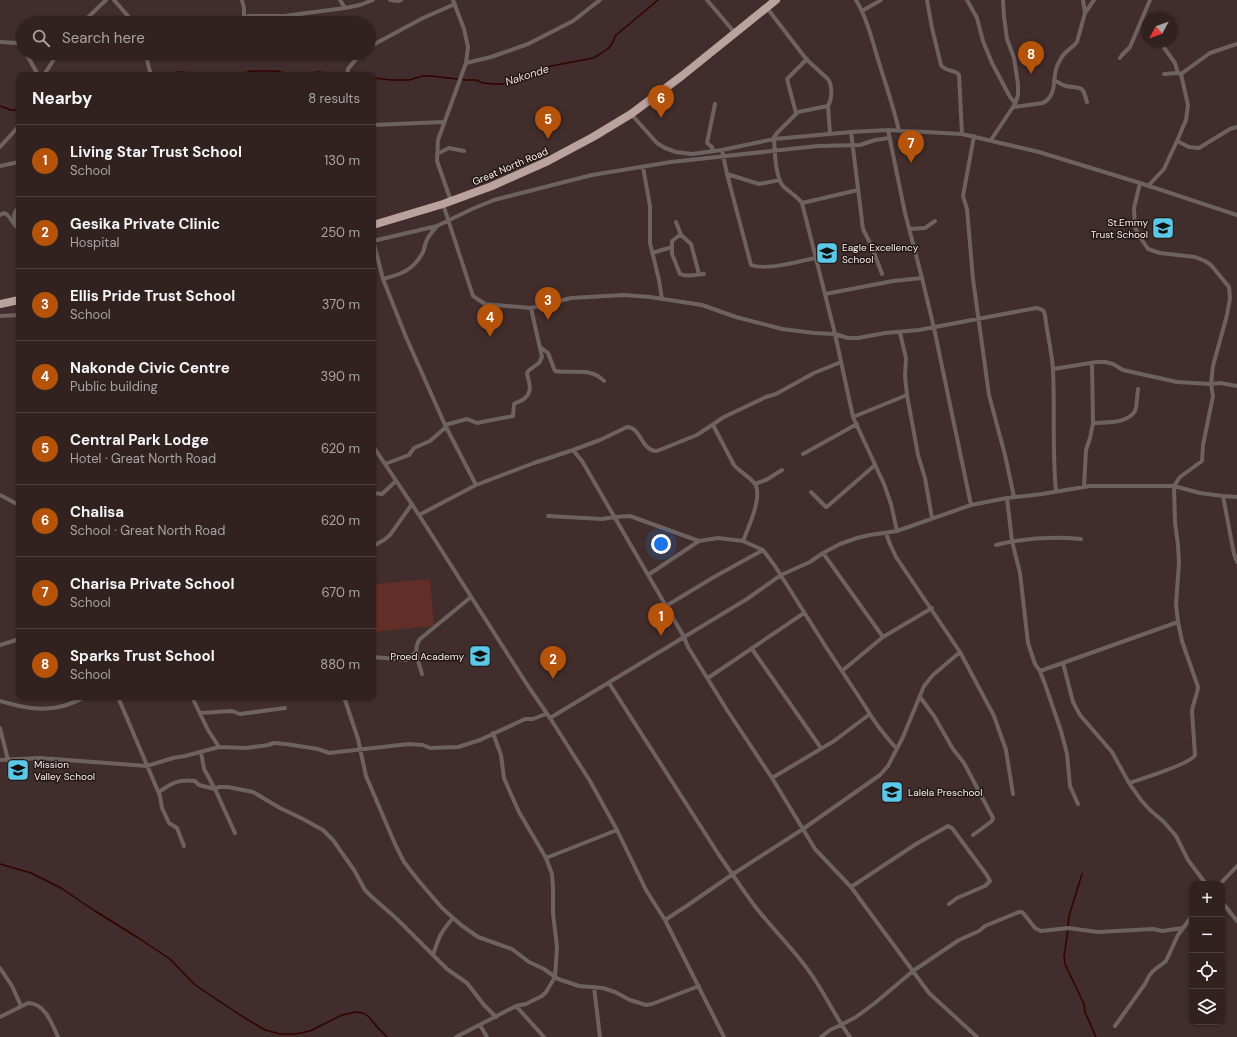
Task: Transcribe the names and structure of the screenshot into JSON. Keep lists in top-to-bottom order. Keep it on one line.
{"streets":{"highway":["Great North Road"]},"water":["Nakonde"],"places":{"school or university":["St.Emmy Trust School","Eagle Excellency School","Proed Academy","Mission Valley School","Lalela Preschool"]},"north":"bottom left","page":{"search":"Search here","pins":["8","6","5","7","3","4","1","2"],"heading":["Nearby","8 results"],"list":[{"mark":"1","name":"Living Star Trust School","note":"School","value":"130 m"},{"mark":"2","name":"Gesika Private Clinic","note":"Hospital","value":"250 m"},{"mark":"3","name":"Ellis Pride Trust School","note":"School","value":"370 m"},{"mark":"4","name":"Nakonde Civic Centre","note":"Public building","value":"390 m"},{"mark":"5","name":"Central Park Lodge","note":"Hotel · Great North Road","value":"620 m"},{"mark":"6","name":"Chalisa","note":"School · Great North Road","value":"620 m"},{"mark":"7","name":"Charisa Private School","note":"School","value":"670 m"},{"mark":"8","name":"Sparks Trust School","note":"School","value":"880 m"}],"map_buttons":["+","−"]}}
